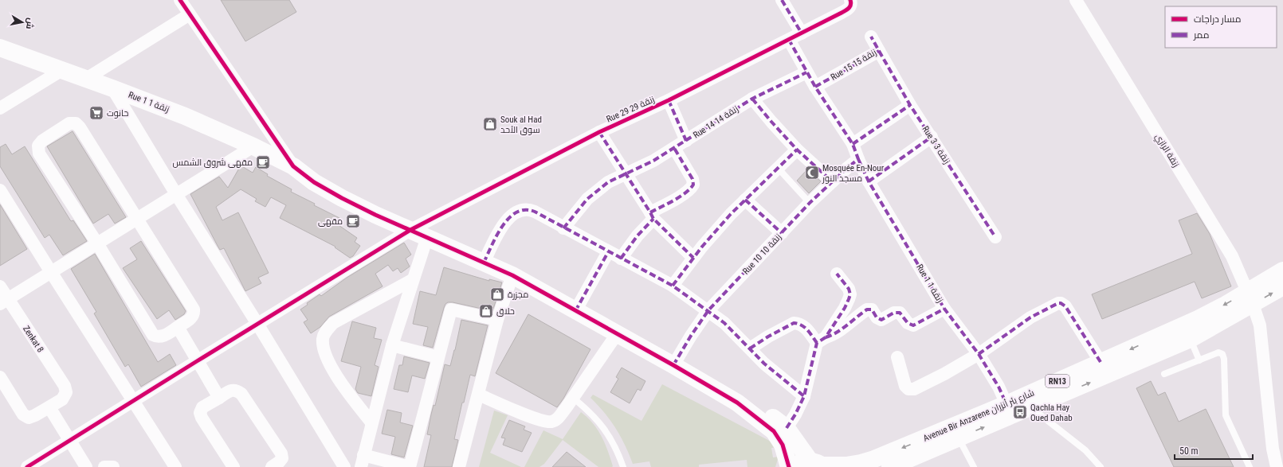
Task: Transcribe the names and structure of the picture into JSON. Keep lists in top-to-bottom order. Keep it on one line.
{"streets":{"street":["Rue 15 زنقة 15","Rue 1 زنقة 1","Rue 29 زنقة 29","Rue 14 زنقة 14","Rue 3 زنقة 3","زنقة الرازي","Rue 10 زنقة 10","Zenkat 8","RN13","Avenue Bir Anzarene شارع بئر أنزران"]},"crossings":[["Rue 15 زنقة 15","Rue 1 زنقة 1"],["Rue 15 زنقة 15","Rue 3 زنقة 3"],["Rue 1 زنقة 1","Rue 29 زنقة 29"],["Rue 1 زنقة 1","Rue 14 زنقة 14"],["Rue 1 زنقة 1","Rue 10 زنقة 10"],["Rue 1 زنقة 1","Avenue Bir Anzarene شارع بئر أنزران"],["Rue 3 زنقة 3","Rue 10 زنقة 10"],["زنقة الرازي","Avenue Bir Anzarene شارع بئر أنزران"]],"places":{"supermarket":["حانوت"],"shop":["Souk al Had سوق الأحد","مجزرة","حلاق"],"cafe":["مقهى شروق الشمس","مقهى"],"mosque":["Mosquée En-Nour مسجد النور"],"bus stop":["Qachla Hay Oued Dahab"]},"legend":["مسار دراجات","ممر"],"scale_bar":"50 m","north":"right"}
